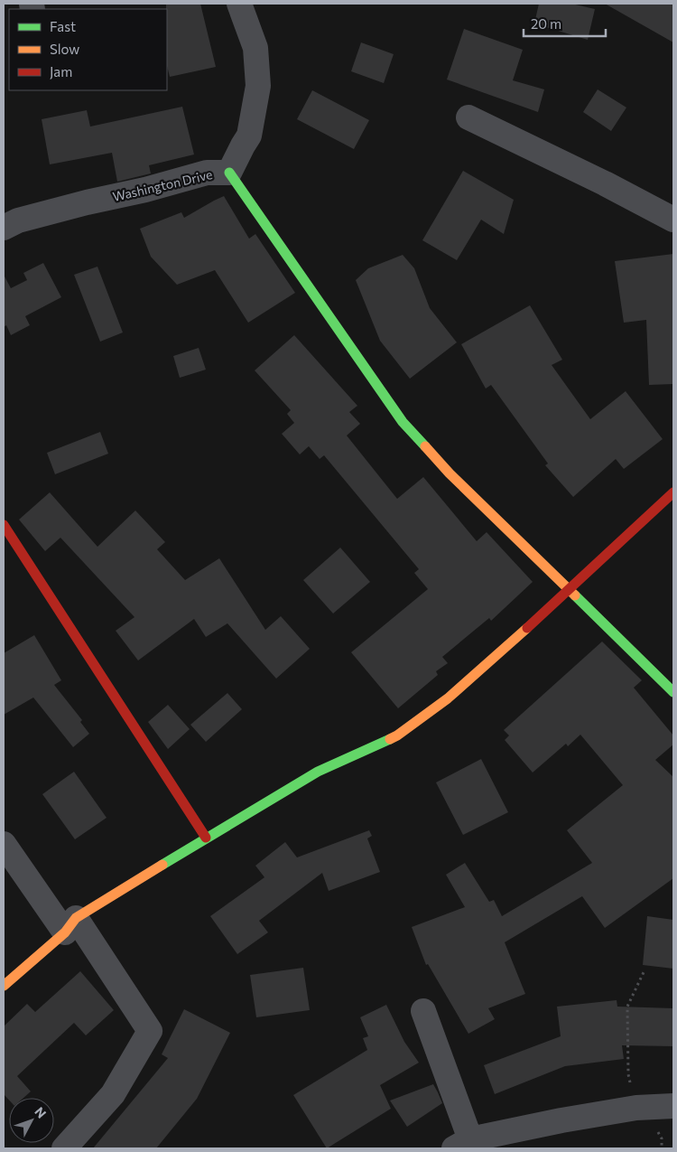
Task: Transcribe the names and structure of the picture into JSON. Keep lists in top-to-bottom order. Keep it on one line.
{"streets":{"street":["Washington Drive"]},"legend":["Fast","Slow","Jam"],"scale_bar":"20 m","north":"top right"}
